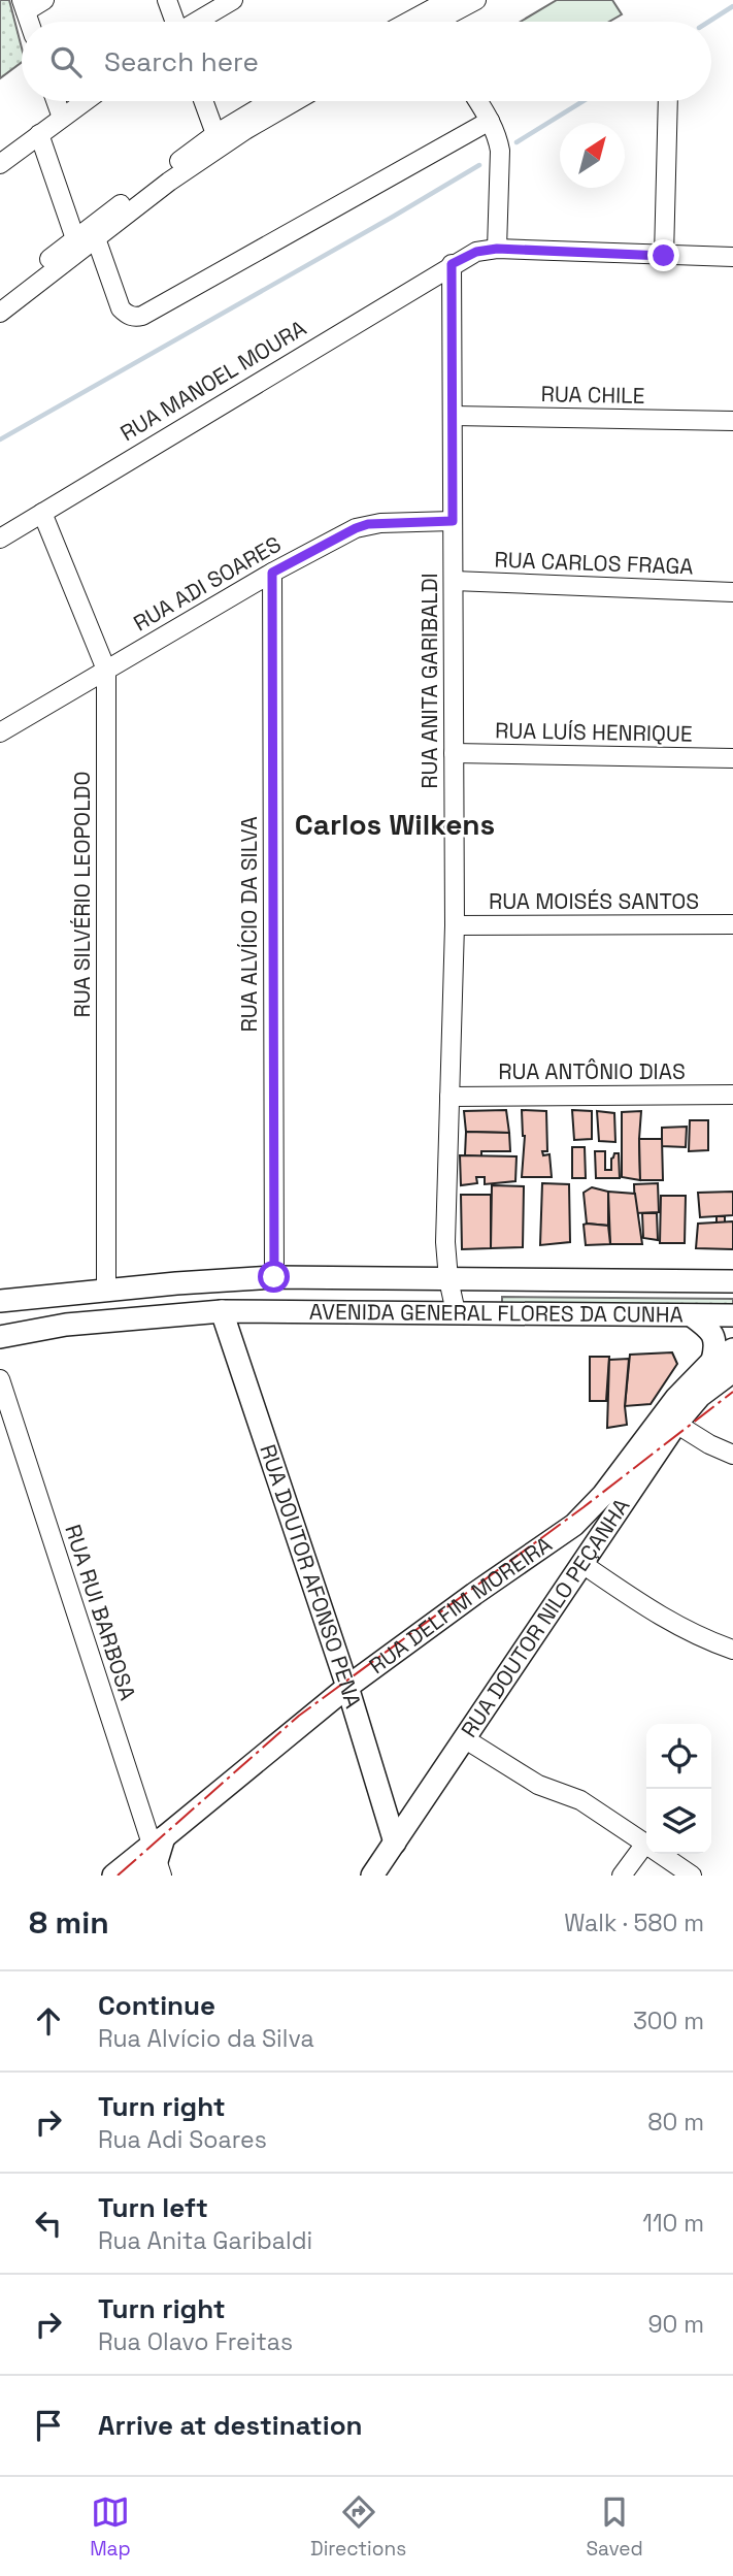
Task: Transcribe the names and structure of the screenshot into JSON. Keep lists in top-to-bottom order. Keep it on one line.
{"streets":{"main road":["AVENIDA GENERAL FLORES DA CUNHA","RUA DOUTOR AFONSO PENA","RUA DELFIM MOREIRA","RUA DOUTOR NILO PEÇANHA"],"street":["RUA MANOEL MOURA","RUA CHILE","RUA CARLOS FRAGA","RUA ADI SOARES","RUA ANITA GARIBALDI","RUA LUÍS HENRIQUE","RUA SILVÉRIO LEOPOLDO","RUA MOISÉS SANTOS","RUA ALVÍCIO DA SILVA","RUA ANTÔNIO DIAS","RUA RUI BARBOSA"]},"crossings":[["RUA MANOEL MOURA","RUA ANITA GARIBALDI"],["RUA MANOEL MOURA","RUA SILVÉRIO LEOPOLDO"],["RUA CHILE","RUA ANITA GARIBALDI"],["RUA CARLOS FRAGA","RUA ANITA GARIBALDI"],["RUA ADI SOARES","RUA ANITA GARIBALDI"],["RUA ADI SOARES","RUA SILVÉRIO LEOPOLDO"],["RUA ADI SOARES","RUA ALVÍCIO DA SILVA"],["RUA ANITA GARIBALDI","RUA LUÍS HENRIQUE"],["RUA ANITA GARIBALDI","RUA MOISÉS SANTOS"],["RUA ANITA GARIBALDI","RUA ANTÔNIO DIAS"],["RUA ANITA GARIBALDI","AVENIDA GENERAL FLORES DA CUNHA"],["RUA SILVÉRIO LEOPOLDO","AVENIDA GENERAL FLORES DA CUNHA"],["RUA ALVÍCIO DA SILVA","AVENIDA GENERAL FLORES DA CUNHA"],["AVENIDA GENERAL FLORES DA CUNHA","RUA DOUTOR AFONSO PENA"],["RUA DOUTOR AFONSO PENA","RUA DELFIM MOREIRA"],["RUA DOUTOR AFONSO PENA","RUA DOUTOR NILO PEÇANHA"],["RUA DELFIM MOREIRA","RUA RUI BARBOSA"]],"districts":["Carlos Wilkens"],"north":"top right","page":{"search":"Search here","heading":["8 min","Walk · 580 m"],"list":[["Continue","Rua Alvício da Silva","300 m"],["Turn right","Rua Adi Soares","80 m"],["Turn left","Rua Anita Garibaldi","110 m"],["Turn right","Rua Olavo Freitas","90 m"],"Arrive at destination"],"nav":["Map","Directions","Saved"]}}
